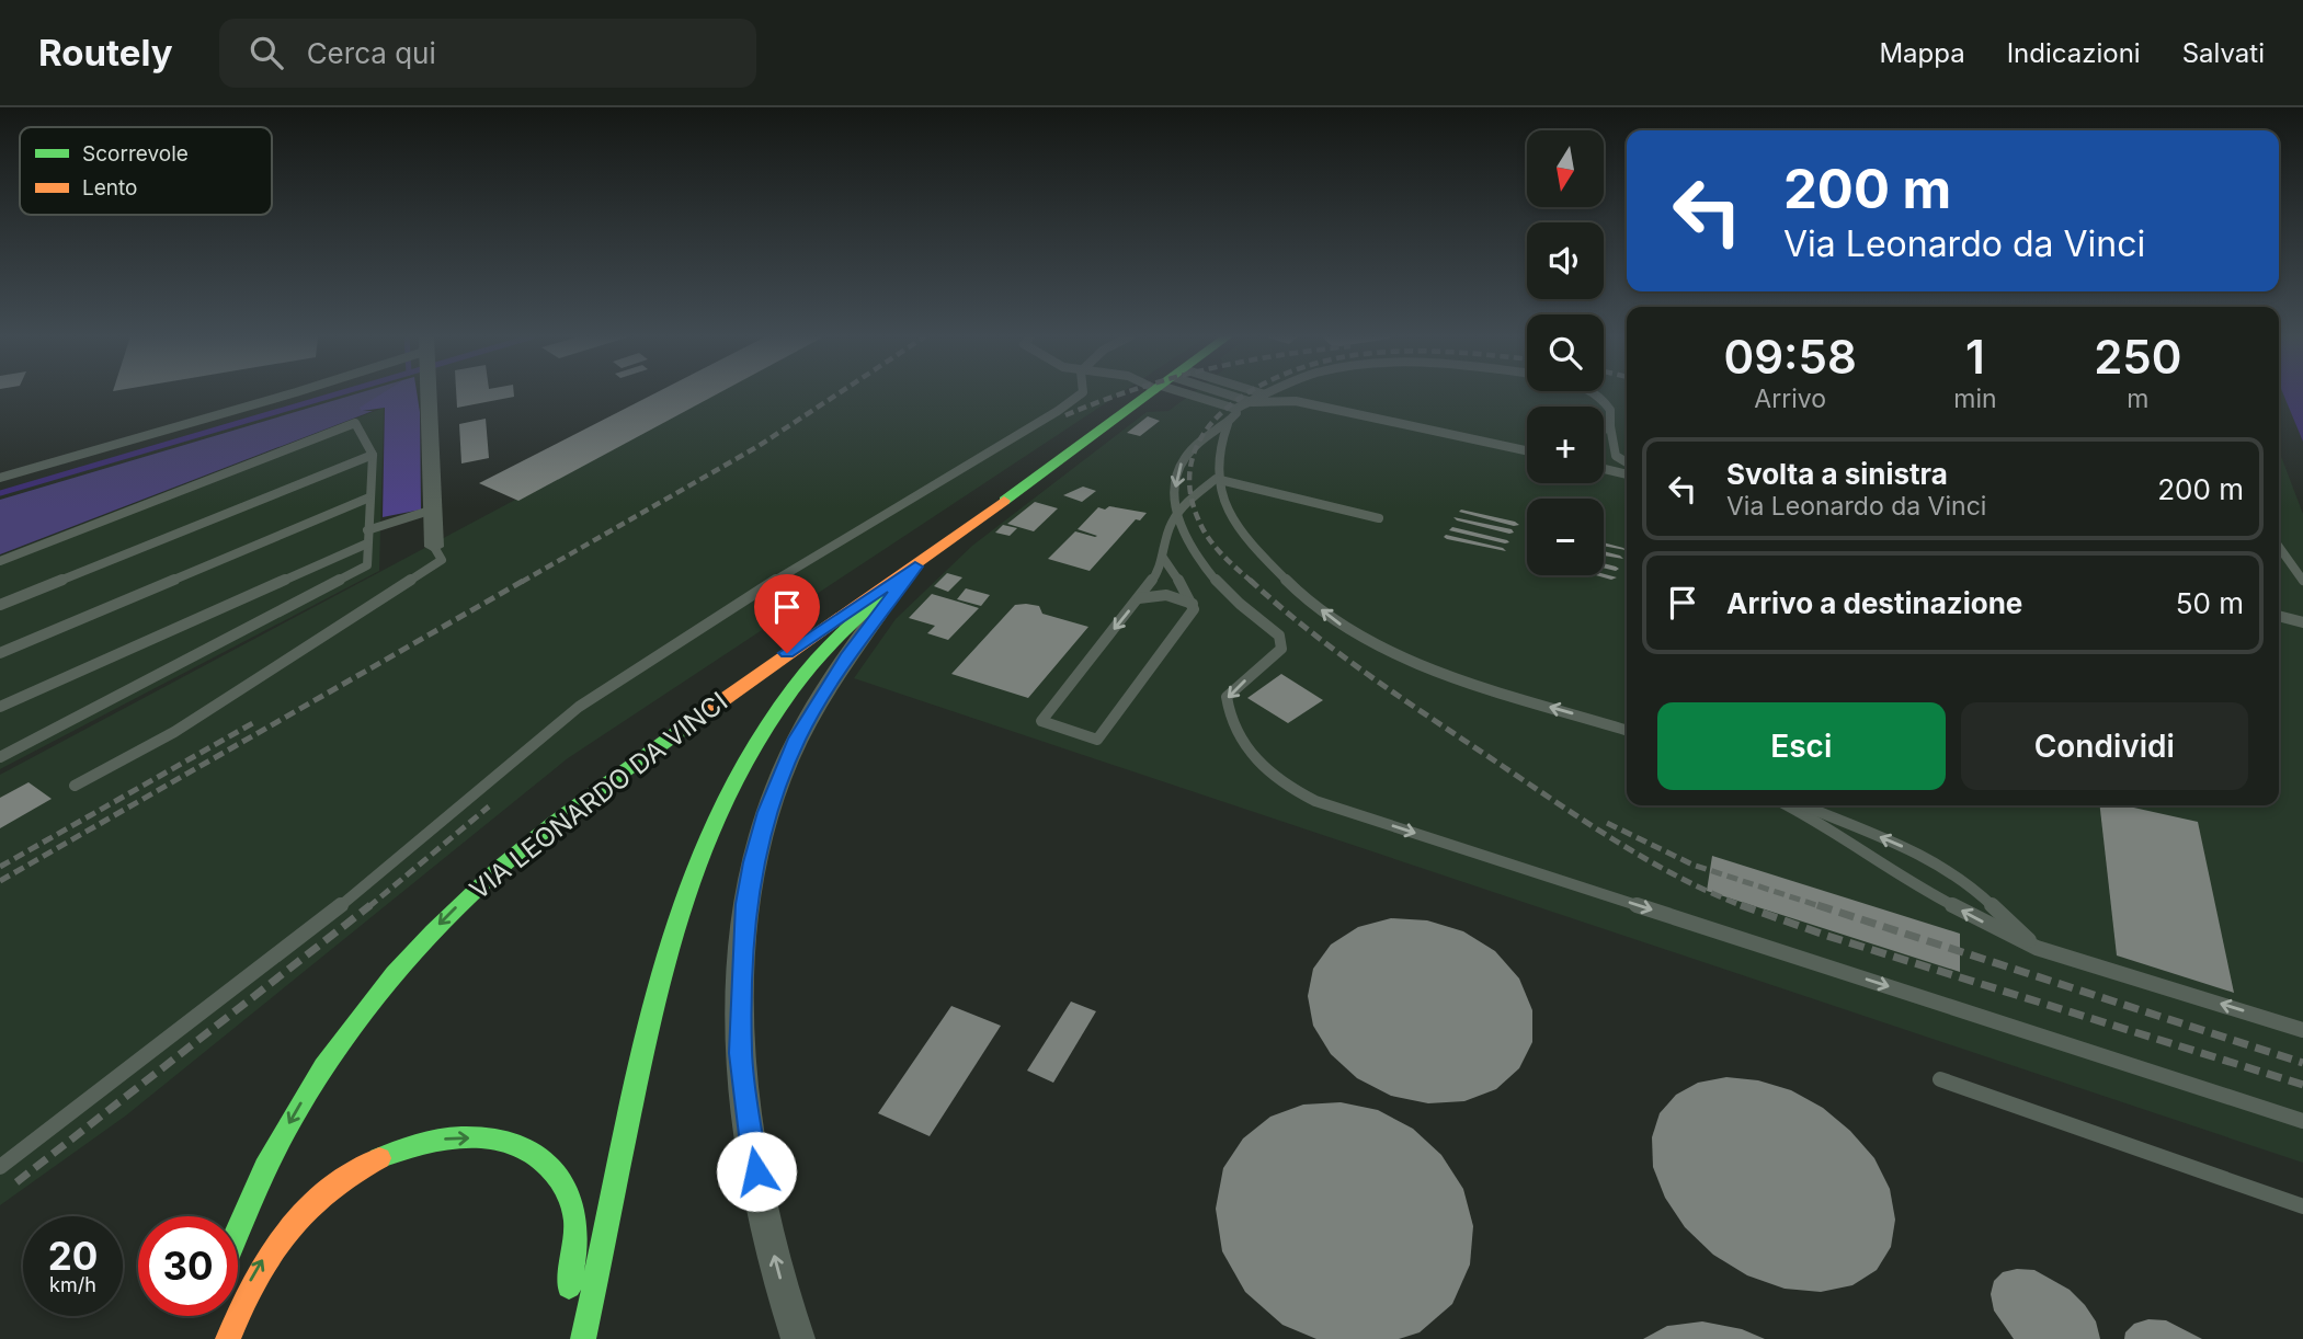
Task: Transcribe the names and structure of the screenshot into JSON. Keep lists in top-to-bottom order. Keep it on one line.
{"streets":{"main road":["VIA LEONARDO DA VINCI"]},"legend":["Scorrevole","Lento"],"north":"bottom","page":{"header":"Routely","search":"Cerca qui","nav":["Mappa","Indicazioni","Salvati"],"map_buttons":["+","−"],"turn":["200 m","Via Leonardo da Vinci"],"eta":["09:58","Arrivo","1","min","250","m"],"list":[{"name":"Svolta a sinistra","note":"Via Leonardo da Vinci","value":"200 m"},{"name":"Arrivo a destinazione","value":"50 m"}],"buttons":["Esci","Condividi"],"speed":"20 km/h","limit":"30"}}
